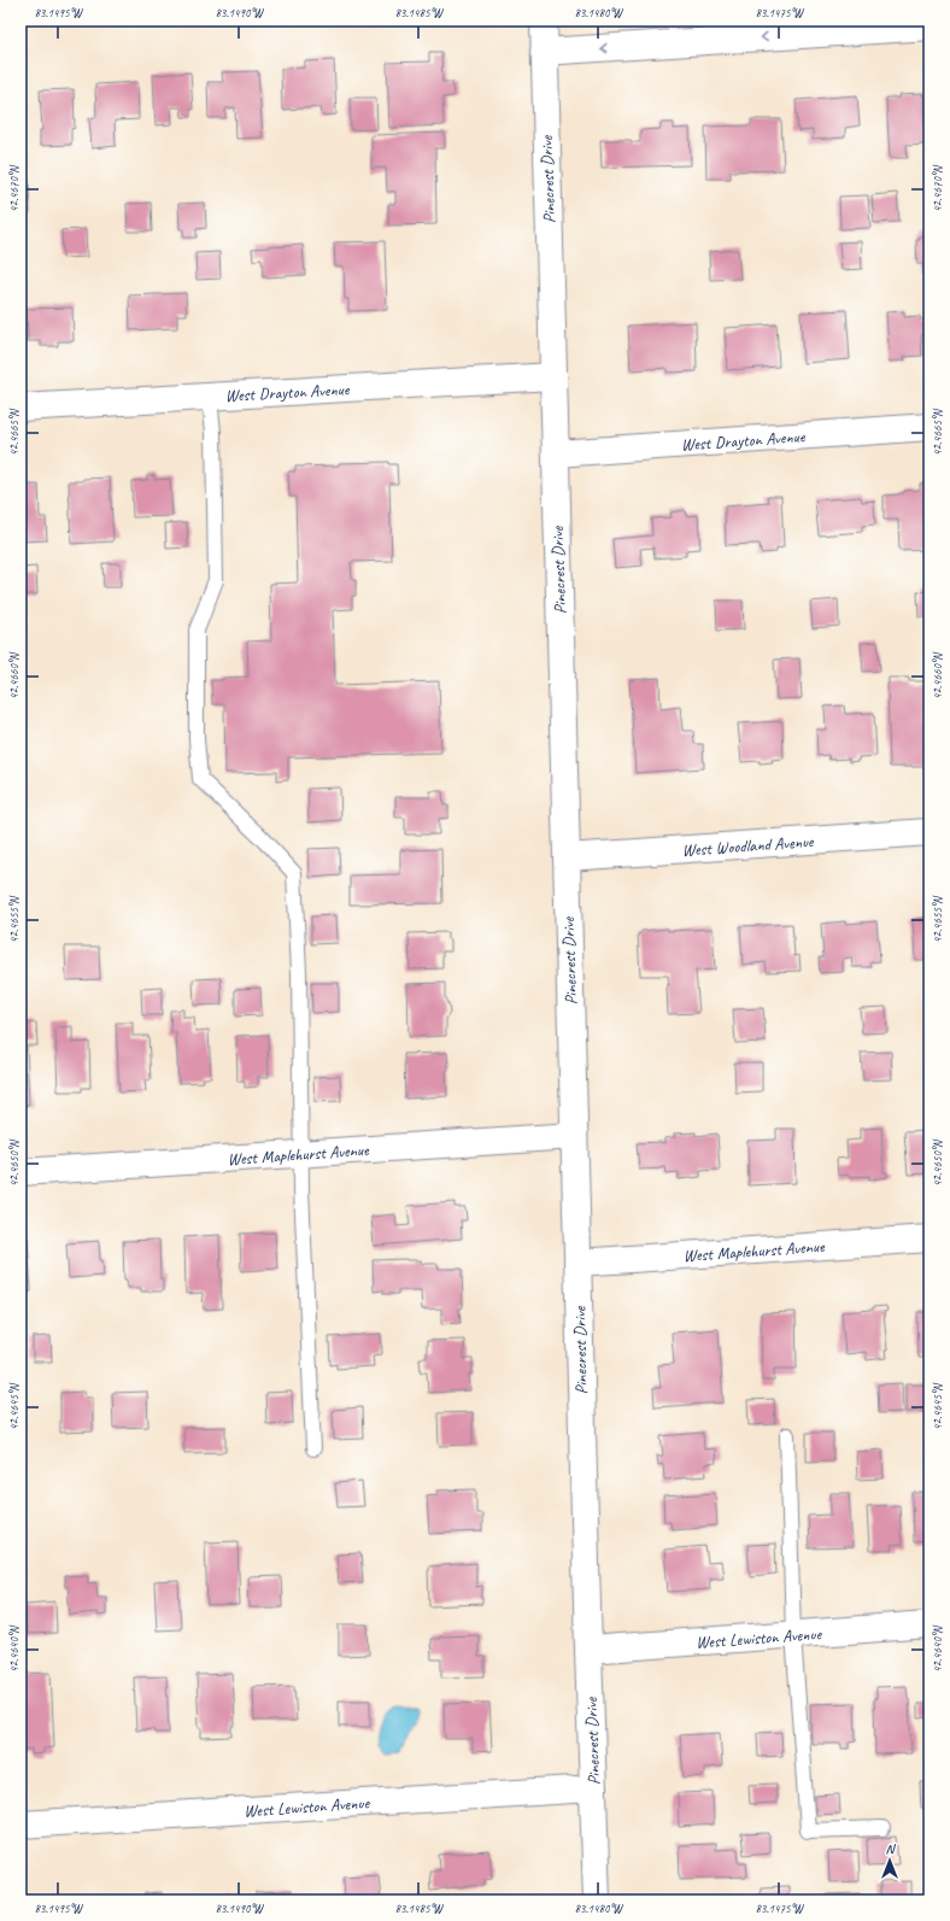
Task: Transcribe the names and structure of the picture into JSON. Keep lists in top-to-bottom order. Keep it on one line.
{"streets":{"street":["Pinecrest Drive","West Drayton Avenue","West Woodland Avenue","West Maplehurst Avenue","West Lewiston Avenue"]},"crossings":[["Pinecrest Drive","West Drayton Avenue"],["Pinecrest Drive","West Woodland Avenue"],["Pinecrest Drive","West Maplehurst Avenue"],["Pinecrest Drive","West Lewiston Avenue"]],"north":"top","coordinates":["83.1495°W","83.1490°W","83.1485°W","83.1480°W","83.1475°W","42.4670°N","42.4665°N","42.4660°N","42.4655°N","42.4650°N","42.4645°N","42.4640°N"]}
